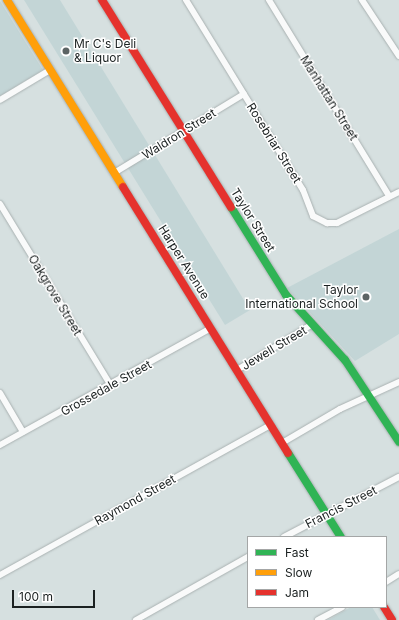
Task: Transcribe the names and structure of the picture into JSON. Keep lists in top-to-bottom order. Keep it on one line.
{"streets":{"main road":["Taylor Street","Harper Avenue"],"street":["Manhattan Street","Waldron Street","Rosebriar Street","Oakgrove Street","Jewell Street","Grossedale Street","Raymond Street","Francis Street"]},"crossings":[["Manhattan Street","Rosebriar Street"],["Waldron Street","Rosebriar Street"],["Waldron Street","Taylor Street"],["Waldron Street","Harper Avenue"],["Taylor Street","Jewell Street"],["Harper Avenue","Jewell Street"],["Harper Avenue","Grossedale Street"],["Harper Avenue","Raymond Street"],["Harper Avenue","Francis Street"],["Oakgrove Street","Grossedale Street"]],"places":["Mr C's Deli & Liquor","Taylor International School"],"legend":["Fast","Slow","Jam"],"scale_bar":"100 m"}
